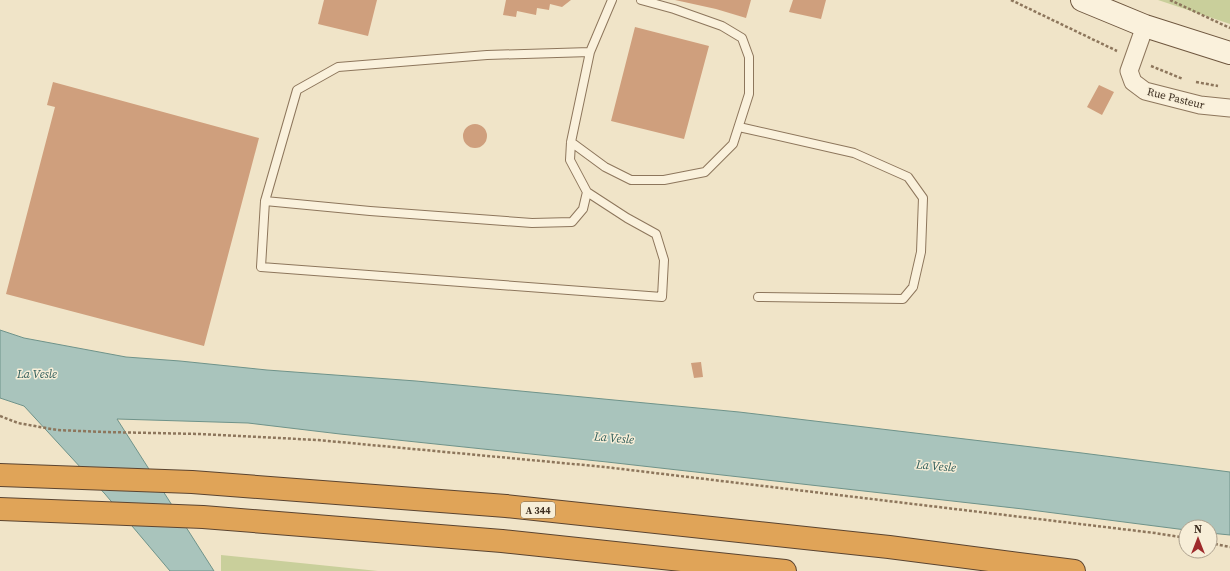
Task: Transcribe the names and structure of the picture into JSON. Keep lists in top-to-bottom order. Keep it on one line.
{"streets":{"highway":["A 344"],"street":["Rue Pasteur"]},"water":["La Vesle"],"north":"top"}
